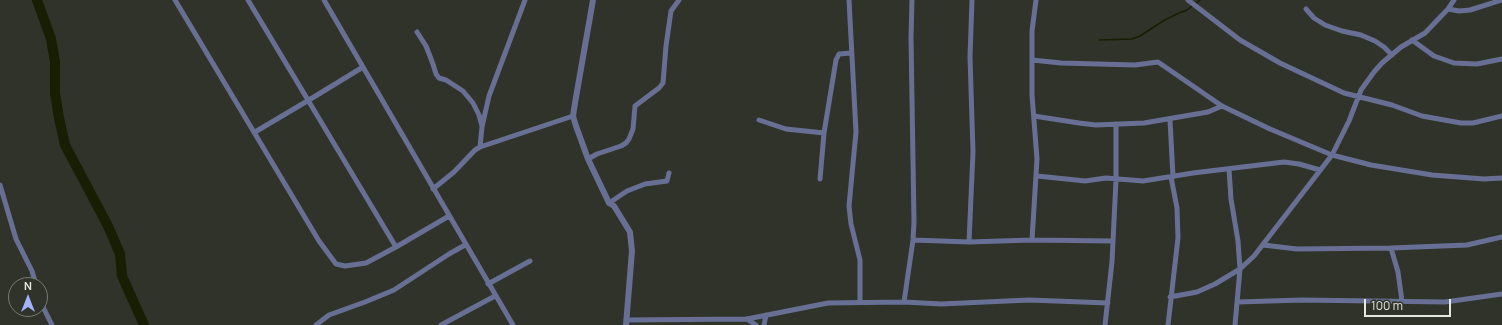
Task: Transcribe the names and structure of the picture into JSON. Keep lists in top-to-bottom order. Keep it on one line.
{"scale_bar":"100 m","north":"top"}
